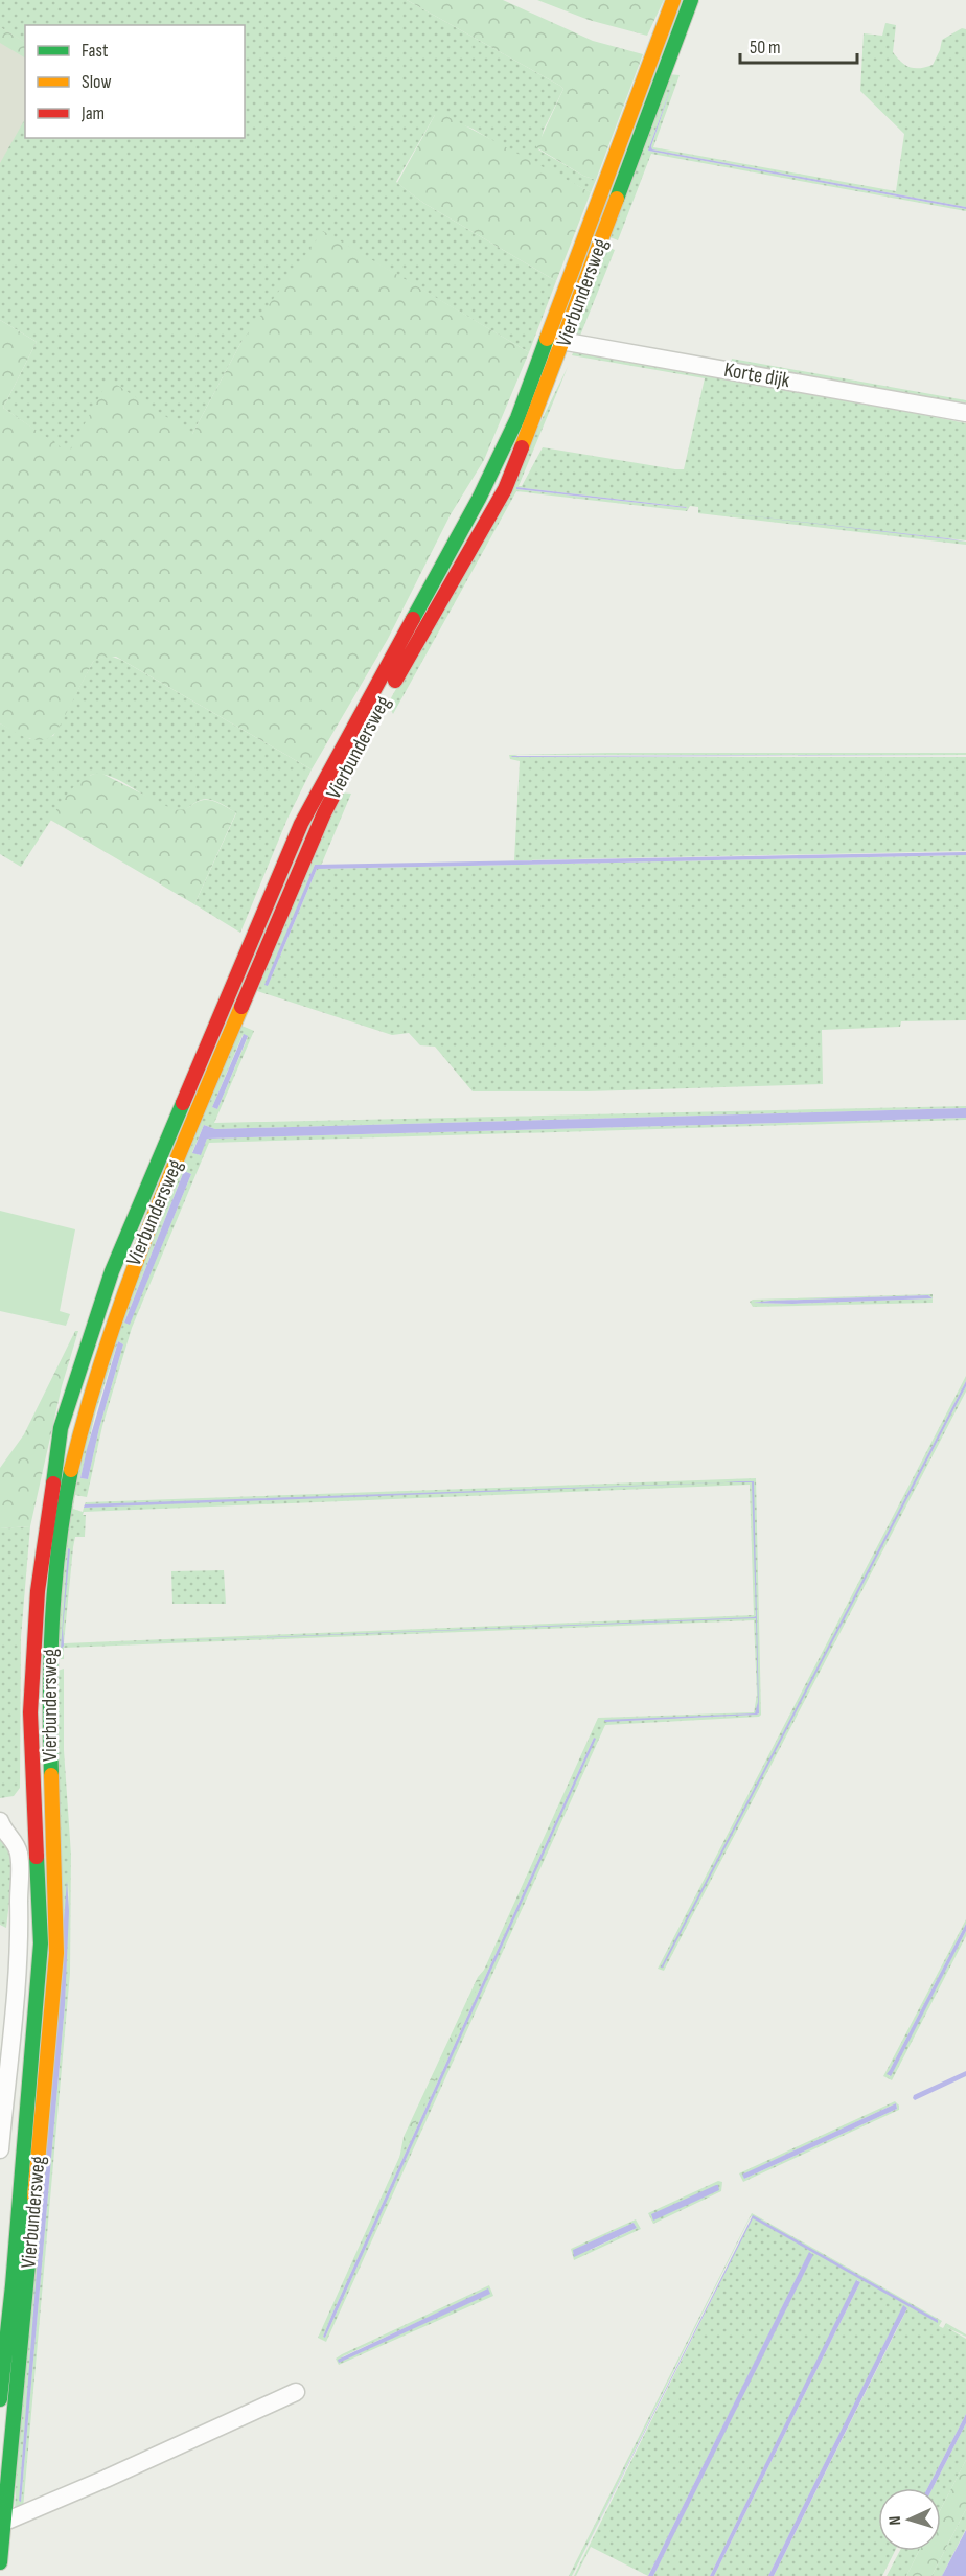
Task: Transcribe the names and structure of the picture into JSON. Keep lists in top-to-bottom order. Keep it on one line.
{"streets":{"street":["Vierbundersweg","Korte dijk"]},"crossings":[["Vierbundersweg","Korte dijk"]],"legend":["Fast","Slow","Jam"],"scale_bar":"50 m","north":"left"}
